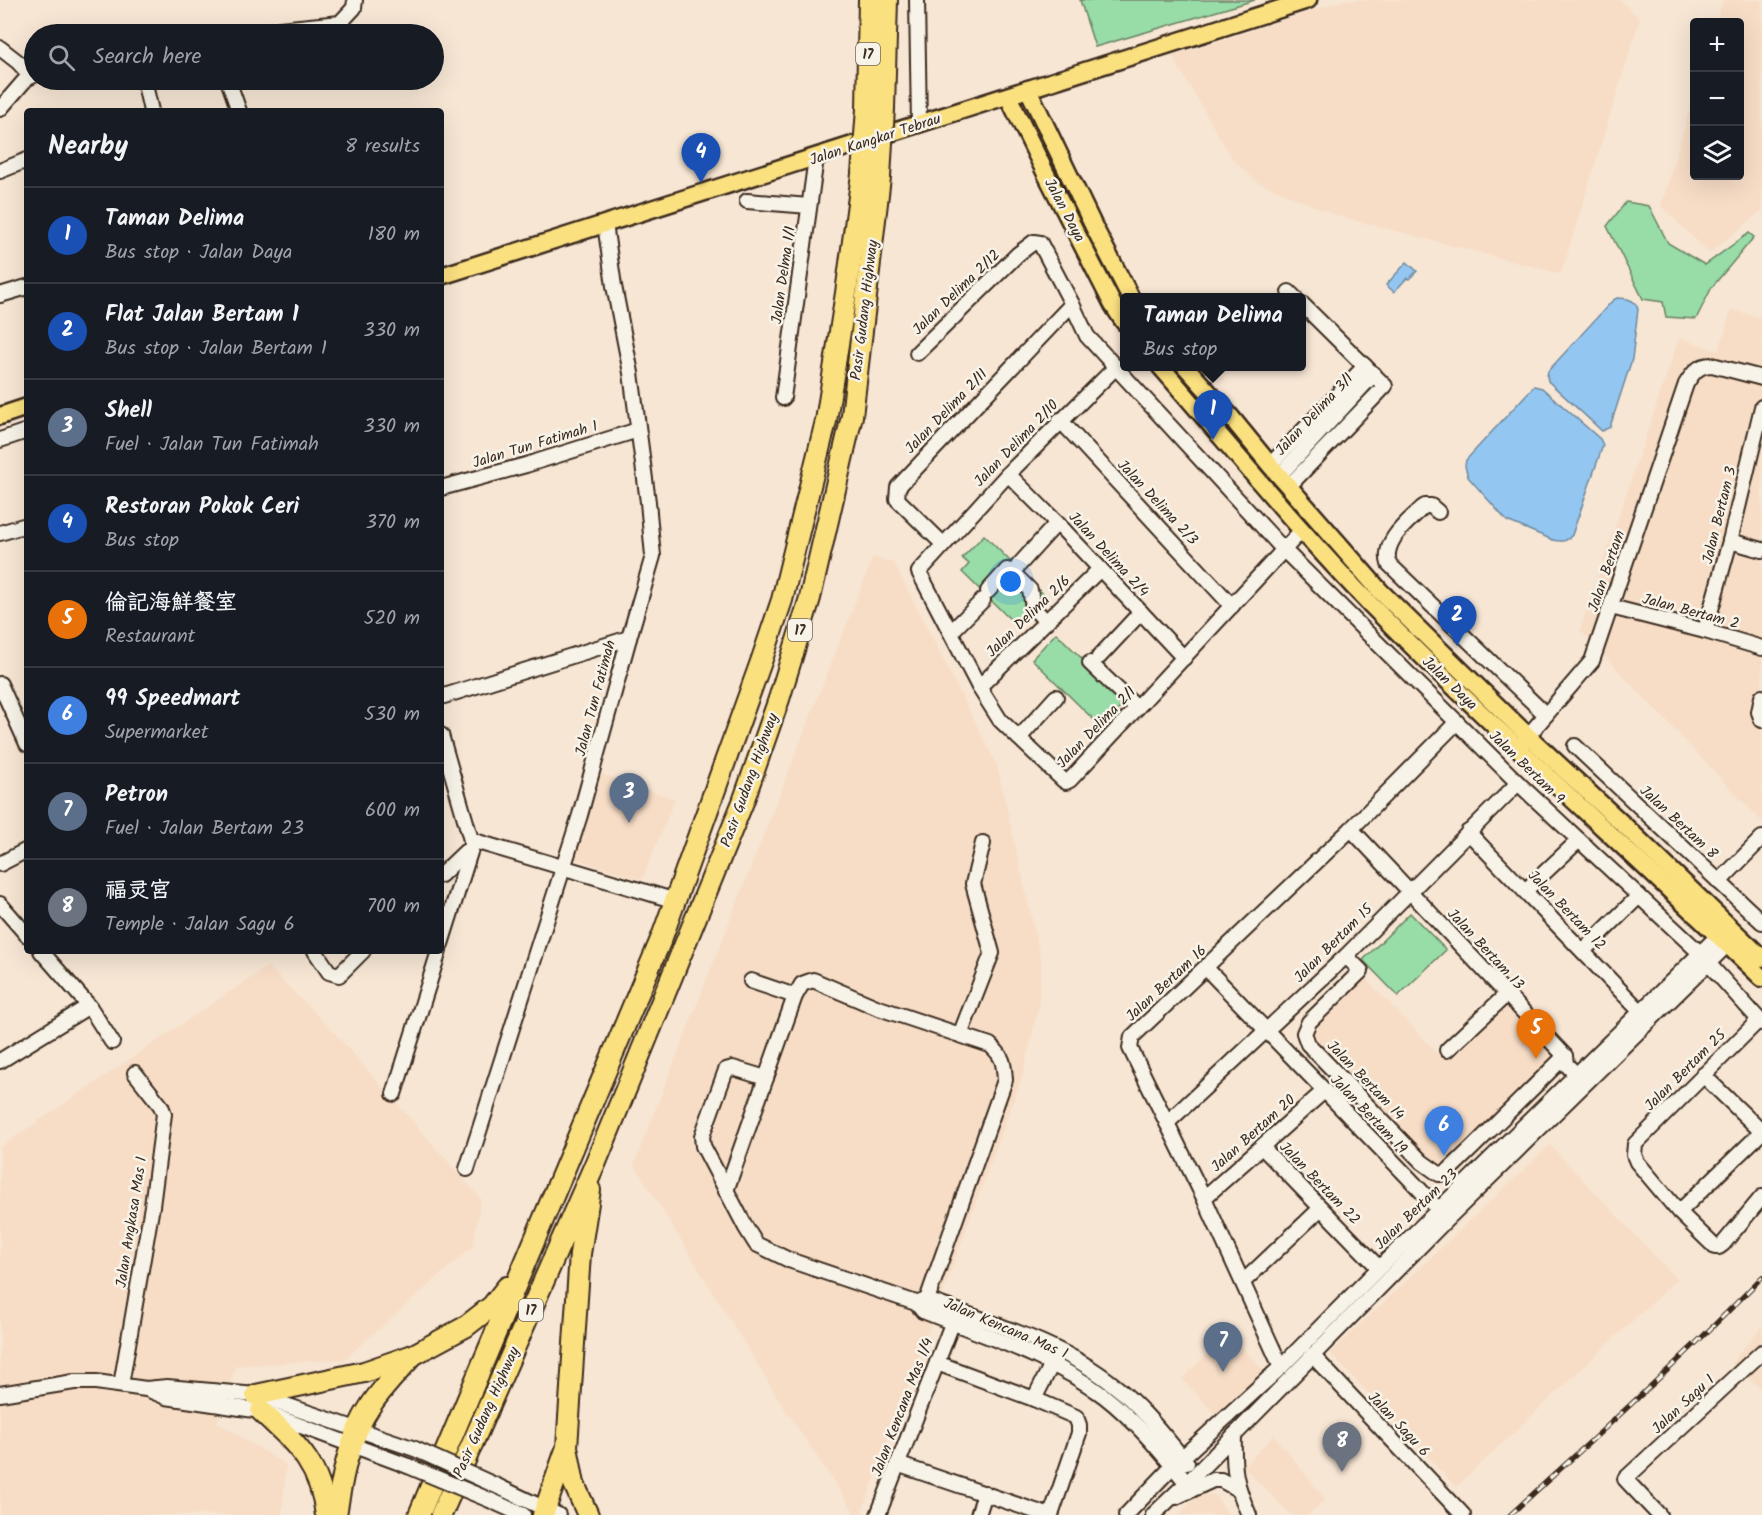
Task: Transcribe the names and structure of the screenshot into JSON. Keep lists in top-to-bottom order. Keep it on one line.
{"streets":{"highway":["17","Pasir Gudang Highway"],"main road":["Jalan Kangkar Tebrau","Jalan Daya"],"street":["Jalan Delma 1/1","Jalan Delima 2/12","Jalan Delima 2/11","Jalan Delima 3/1","Jalan Delima 2/10","Jalan Tun Fatimah 1","Jalan Delima 2/3","Jalan Bertam 3","Jalan Delima 2/4","Jalan Bertam","Jalan Bertam 2","Jalan Delima 2/6","Jalan Tun Fatimah","Jalan Delima 2/1","Jalan Bertam 9","Jalan Bertam 8","Jalan Bertam 12","Jalan Bertam 15","Jalan Bertam 13","Jalan Bertam 16","Jalan Bertam 25","Jalan Bertam 14","Jalan Bertam 19","Jalan Bertam 20","Jalan Bertam 22","Jalan Bertam 23","Jalan Angkasa Mas 1","Jalan Kencana Mas 1","Jalan Sagu 1","Jalan Kencana Mas 1/4","Jalan Sagu 6"]},"crossings":[["Jalan Kangkar Tebrau","Jalan Daya"],["Jalan Kangkar Tebrau","Jalan Delma 1/1"],["Jalan Kangkar Tebrau","Jalan Tun Fatimah"],["Jalan Daya","Jalan Delima 3/1"],["Jalan Daya","Jalan Bertam"],["Jalan Daya","Jalan Delima 2/1"],["Jalan Daya","Jalan Bertam 23"],["Jalan Delima 2/12","Jalan Bertam 9"],["Jalan Delima 2/11","Jalan Delima 2/10"],["Jalan Delima 2/11","Jalan Delima 2/1"],["Jalan Delima 2/11","Jalan Bertam 9"],["Jalan Delima 2/10","Jalan Delima 2/3"],["Jalan Delima 2/10","Jalan Delima 2/4"],["Jalan Delima 2/10","Jalan Delima 2/1"],["Jalan Delima 2/10","Jalan Bertam 9"],["Jalan Tun Fatimah 1","Jalan Tun Fatimah"],["Jalan Delima 2/3","Jalan Delima 2/1"],["Jalan Bertam 3","Jalan Bertam 2"],["Jalan Delima 2/4","Jalan Delima 2/6"],["Jalan Delima 2/4","Jalan Delima 2/1"],["Jalan Bertam","Jalan Bertam 2"],["Jalan Delima 2/6","Jalan Delima 2/1"],["Jalan Delima 2/1","Jalan Bertam 9"],["Jalan Bertam 9","Jalan Bertam 15"],["Jalan Bertam 9","Jalan Bertam 16"],["Jalan Bertam 9","Jalan Bertam 25"],["Jalan Bertam 9","Jalan Bertam 23"],["Jalan Bertam 12","Jalan Bertam 15"],["Jalan Bertam 12","Jalan Bertam 23"],["Jalan Bertam 15","Jalan Bertam 13"],["Jalan Bertam 15","Jalan Bertam 16"],["Jalan Bertam 15","Jalan Bertam 14"],["Jalan Bertam 15","Jalan Bertam 19"],["Jalan Bertam 13","Jalan Bertam 16"],["Jalan Bertam 13","Jalan Bertam 14"],["Jalan Bertam 13","Jalan Bertam 23"],["Jalan Bertam 16","Jalan Bertam 19"],["Jalan Bertam 16","Jalan Bertam 20"],["Jalan Bertam 16","Jalan Bertam 23"],["Jalan Bertam 19","Jalan Bertam 20"],["Jalan Bertam 19","Jalan Bertam 23"],["Jalan Bertam 20","Jalan Bertam 22"],["Jalan Bertam 22","Jalan Bertam 23"],["Jalan Bertam 23","Jalan Kencana Mas 1"],["Jalan Bertam 23","Jalan Sagu 6"],["Jalan Kencana Mas 1","Jalan Kencana Mas 1/4"]],"page":{"map_buttons":["+","−"],"search":"Search here","heading":["Nearby","8 results"],"pins":["4","1","2","3","5","6","7","8"],"list":[{"mark":"1","name":"Taman Delima","note":"Bus stop · Jalan Daya","value":"180 m"},{"mark":"2","name":"Flat Jalan Bertam 1","note":"Bus stop · Jalan Bertam 1","value":"330 m"},{"mark":"3","name":"Shell","note":"Fuel · Jalan Tun Fatimah","value":"330 m"},{"mark":"4","name":"Restoran Pokok Ceri","note":"Bus stop","value":"370 m"},{"mark":"5","name":"倫記海鮮餐室","note":"Restaurant","value":"520 m"},{"mark":"6","name":"99 Speedmart","note":"Supermarket","value":"530 m"},{"mark":"7","name":"Petron","note":"Fuel · Jalan Bertam 23","value":"600 m"},{"mark":"8","name":"福灵宫","note":"Temple · Jalan Sagu 6","value":"700 m"}],"popup":["Taman Delima","Bus stop"]}}
